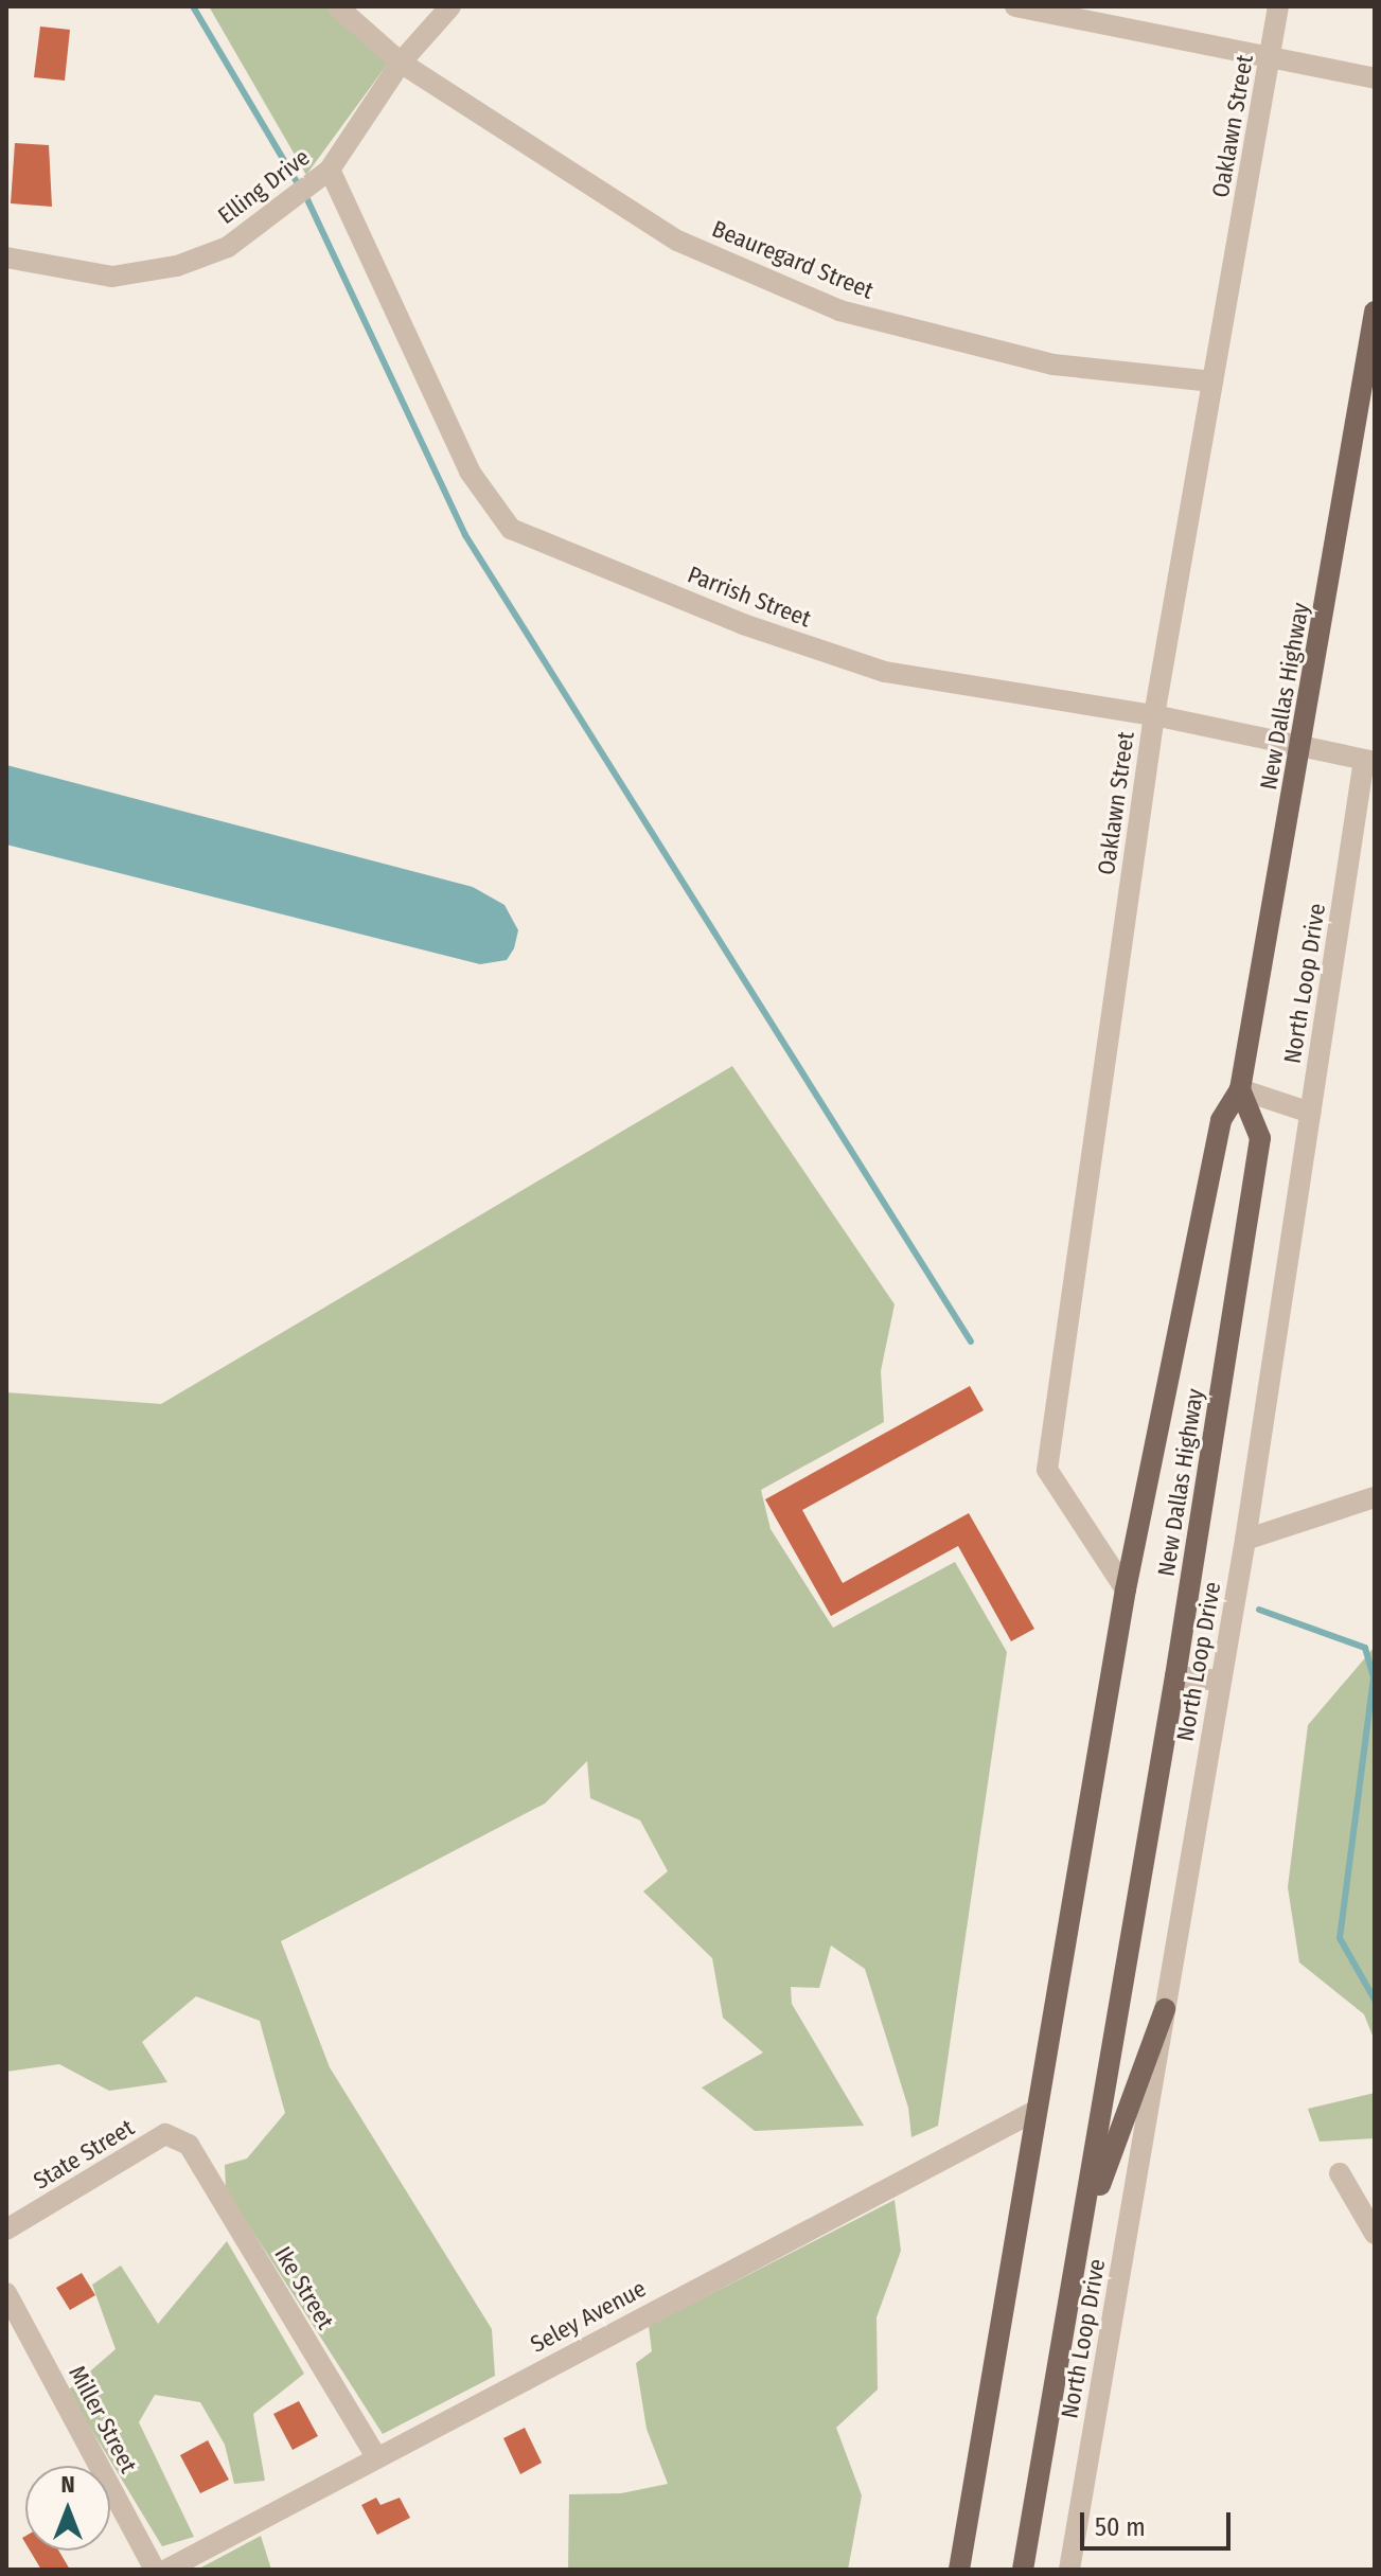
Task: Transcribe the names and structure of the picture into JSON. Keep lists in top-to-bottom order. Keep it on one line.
{"streets":{"main road":["New Dallas Highway","North Loop Drive"],"street":["Oaklawn Street","Elling Drive","Beauregard Street","Parrish Street","State Street","Ike Street","Seley Avenue","Miller Street"]},"crossings":[["Oaklawn Street","Beauregard Street"],["Oaklawn Street","Parrish Street"],["Oaklawn Street","New Dallas Highway"],["Elling Drive","Beauregard Street"],["Elling Drive","Parrish Street"],["Parrish Street","New Dallas Highway"],["Parrish Street","North Loop Drive"],["New Dallas Highway","North Loop Drive"],["State Street","Ike Street"],["Ike Street","Seley Avenue"]],"scale_bar":"50 m","north":"top"}
